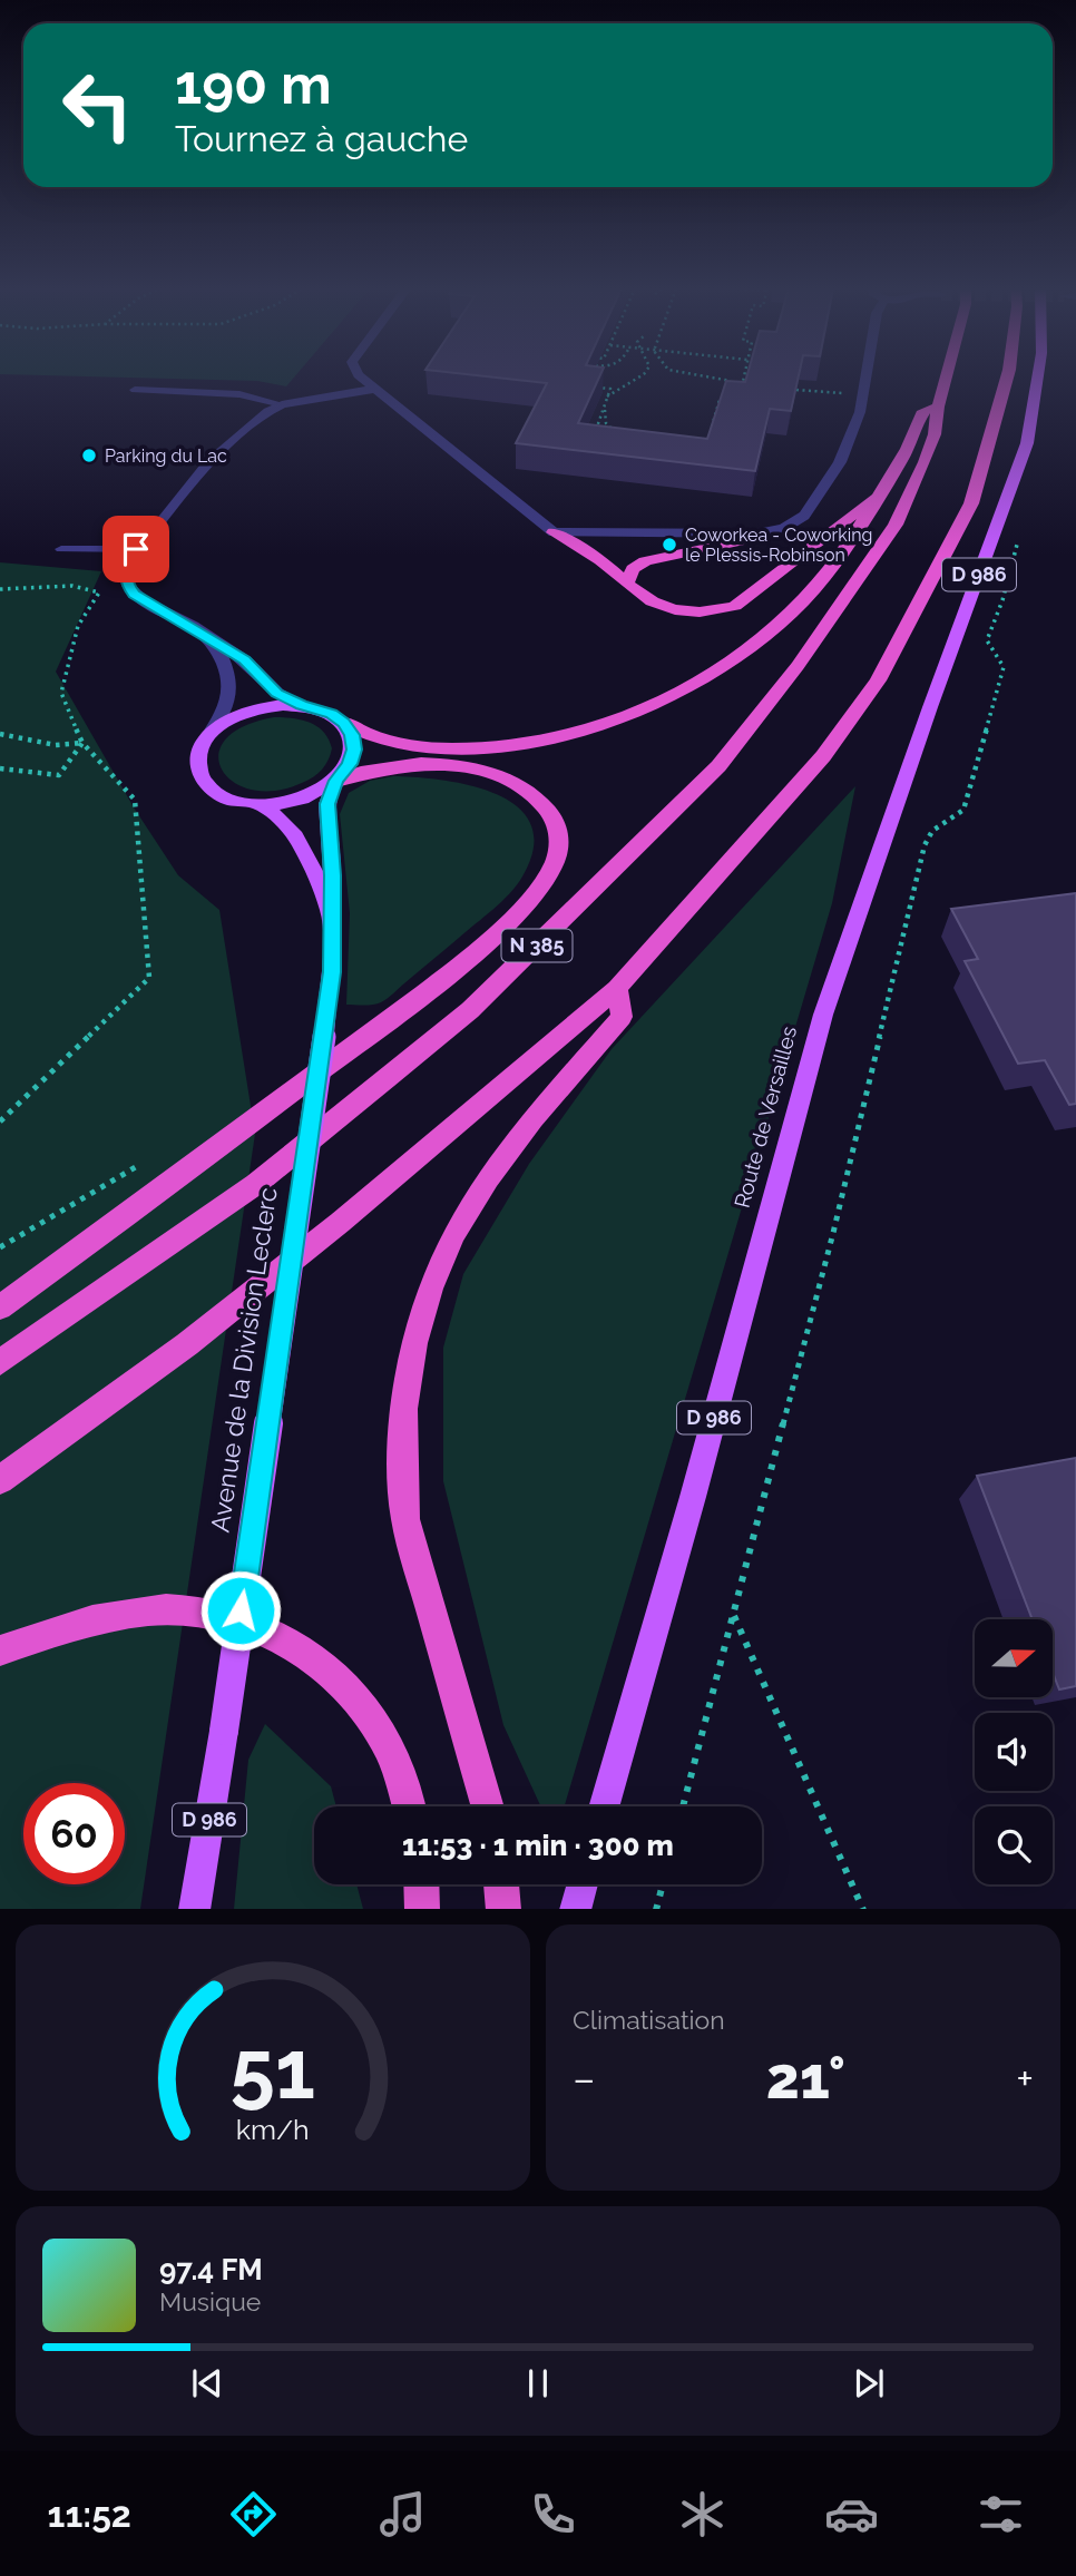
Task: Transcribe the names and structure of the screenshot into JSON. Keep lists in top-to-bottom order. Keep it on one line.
{"streets":{"highway":["N 385"],"main road":["D 986","Route de Versailles","Avenue de la Division Leclerc"]},"places":["Parking du Lac","Coworkea - Coworking le Plessis-Robinson"],"north":"right","page":{"turn":["190 m","Tournez à gauche"],"limit":"60","trip":"11:53 · 1 min · 300 m","tile":"Climatisation","heat":["−","21°","+"],"song":["97.4 FM","Musique"],"tabs":"11:52","gauge":["51","km/h"]}}
